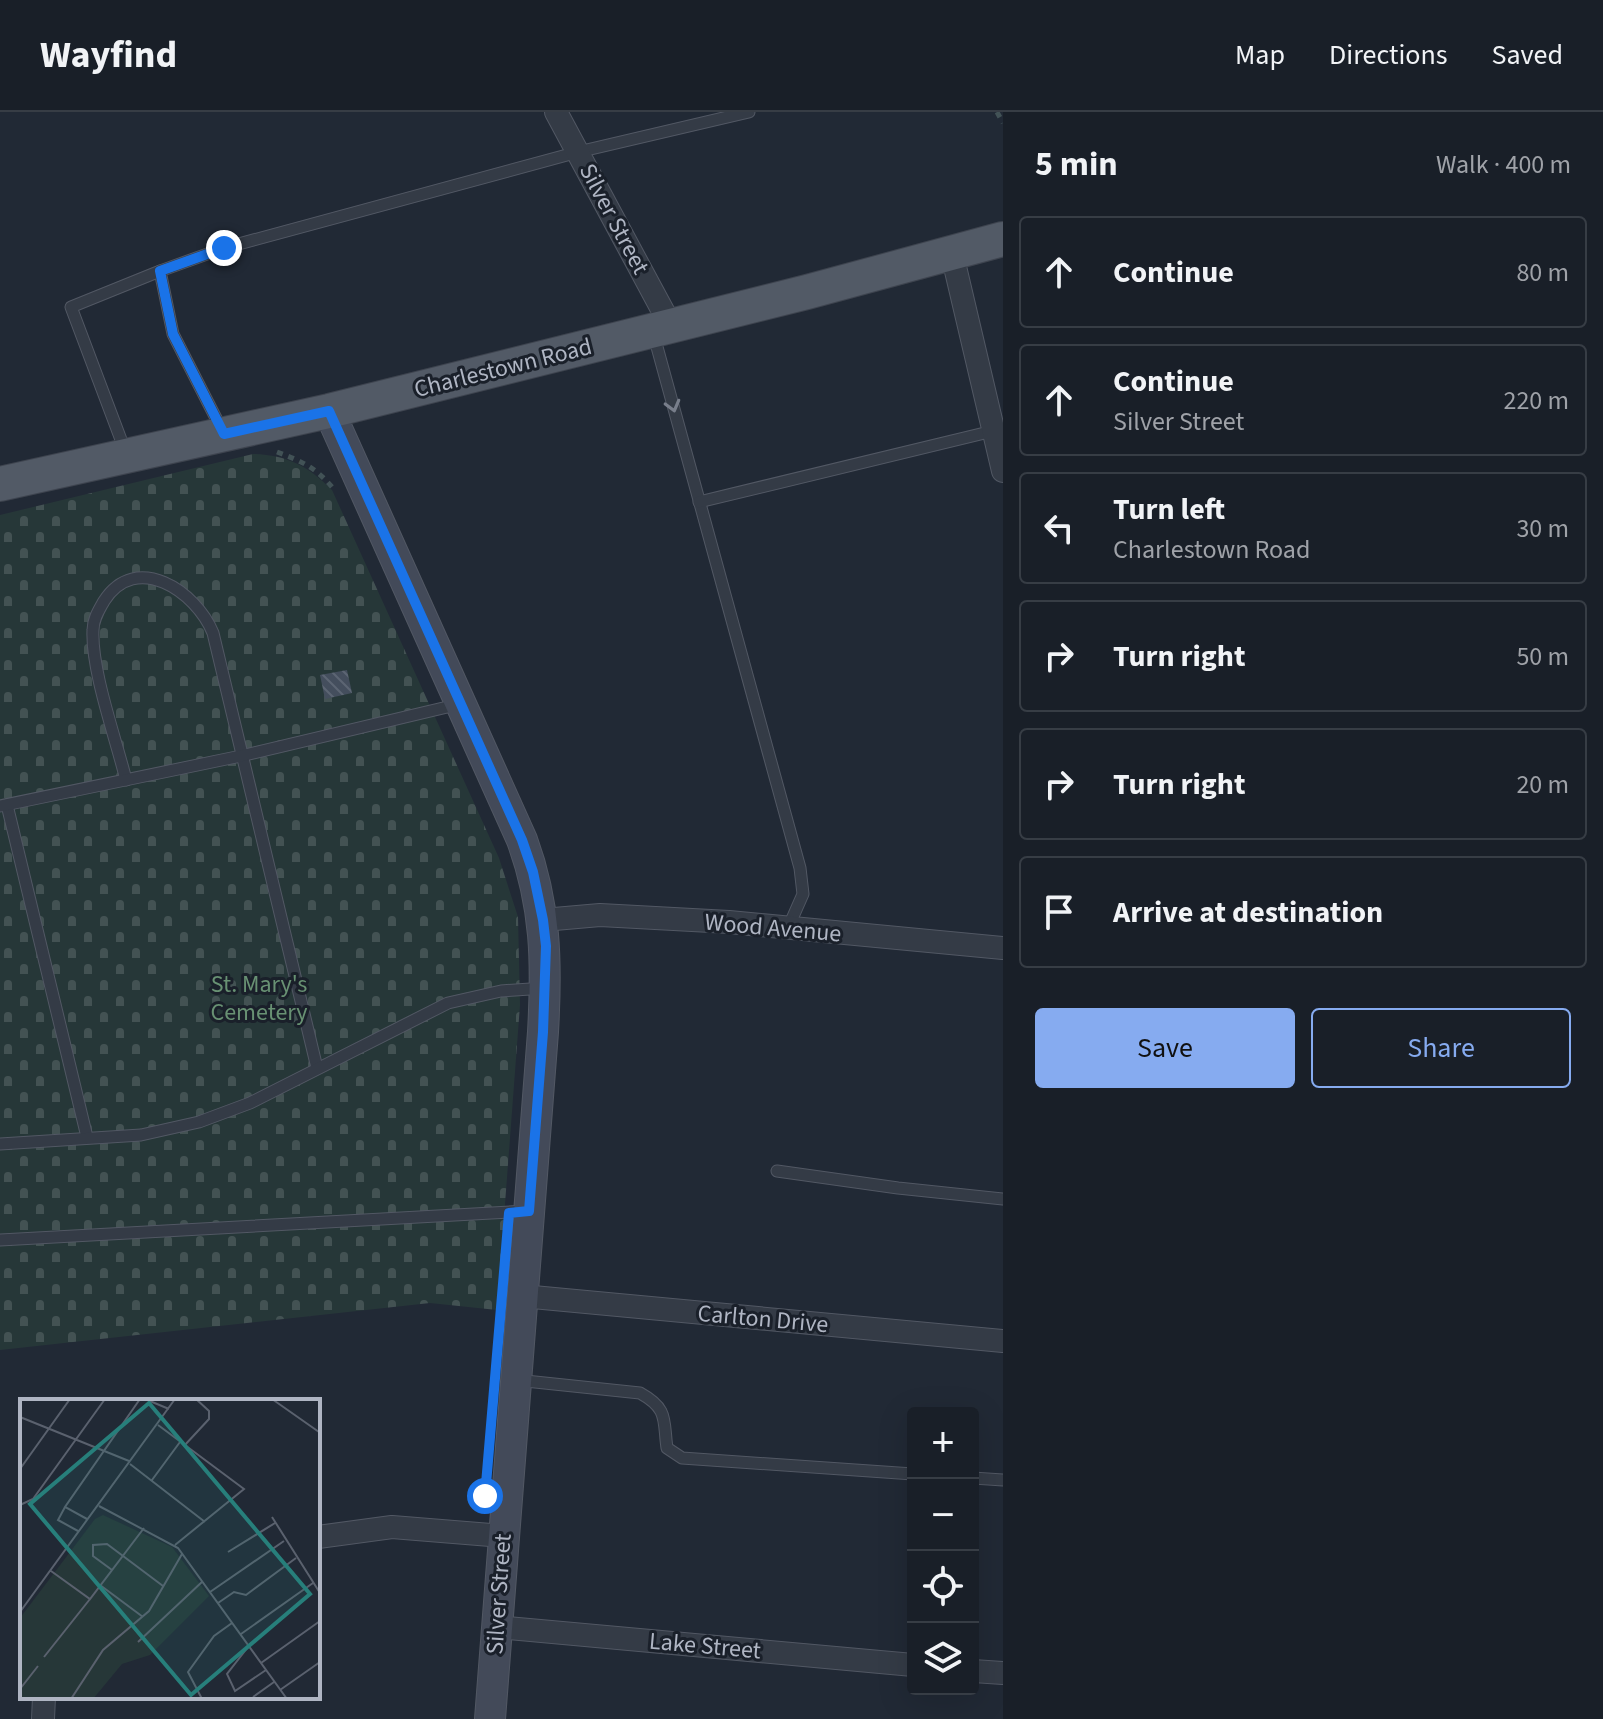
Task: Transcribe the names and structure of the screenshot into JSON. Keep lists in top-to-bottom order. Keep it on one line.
{"streets":{"main road":["Silver Street","Charlestown Road"],"street":["Wood Avenue","Carlton Drive","Lake Street"]},"crossings":[["Silver Street","Charlestown Road"],["Silver Street","Wood Avenue"],["Silver Street","Carlton Drive"],["Silver Street","Lake Street"]],"parks":["St. Mary's Cemetery"],"page":{"header":"Wayfind","nav":["Map","Directions","Saved"],"heading":["5 min","Walk · 400 m"],"list":[["Continue","80 m"],["Continue","Silver Street","220 m"],["Turn left","Charlestown Road","30 m"],["Turn right","50 m"],["Turn right","20 m"],"Arrive at destination"],"buttons":["Save","Share"],"map_buttons":["+","−"]}}
